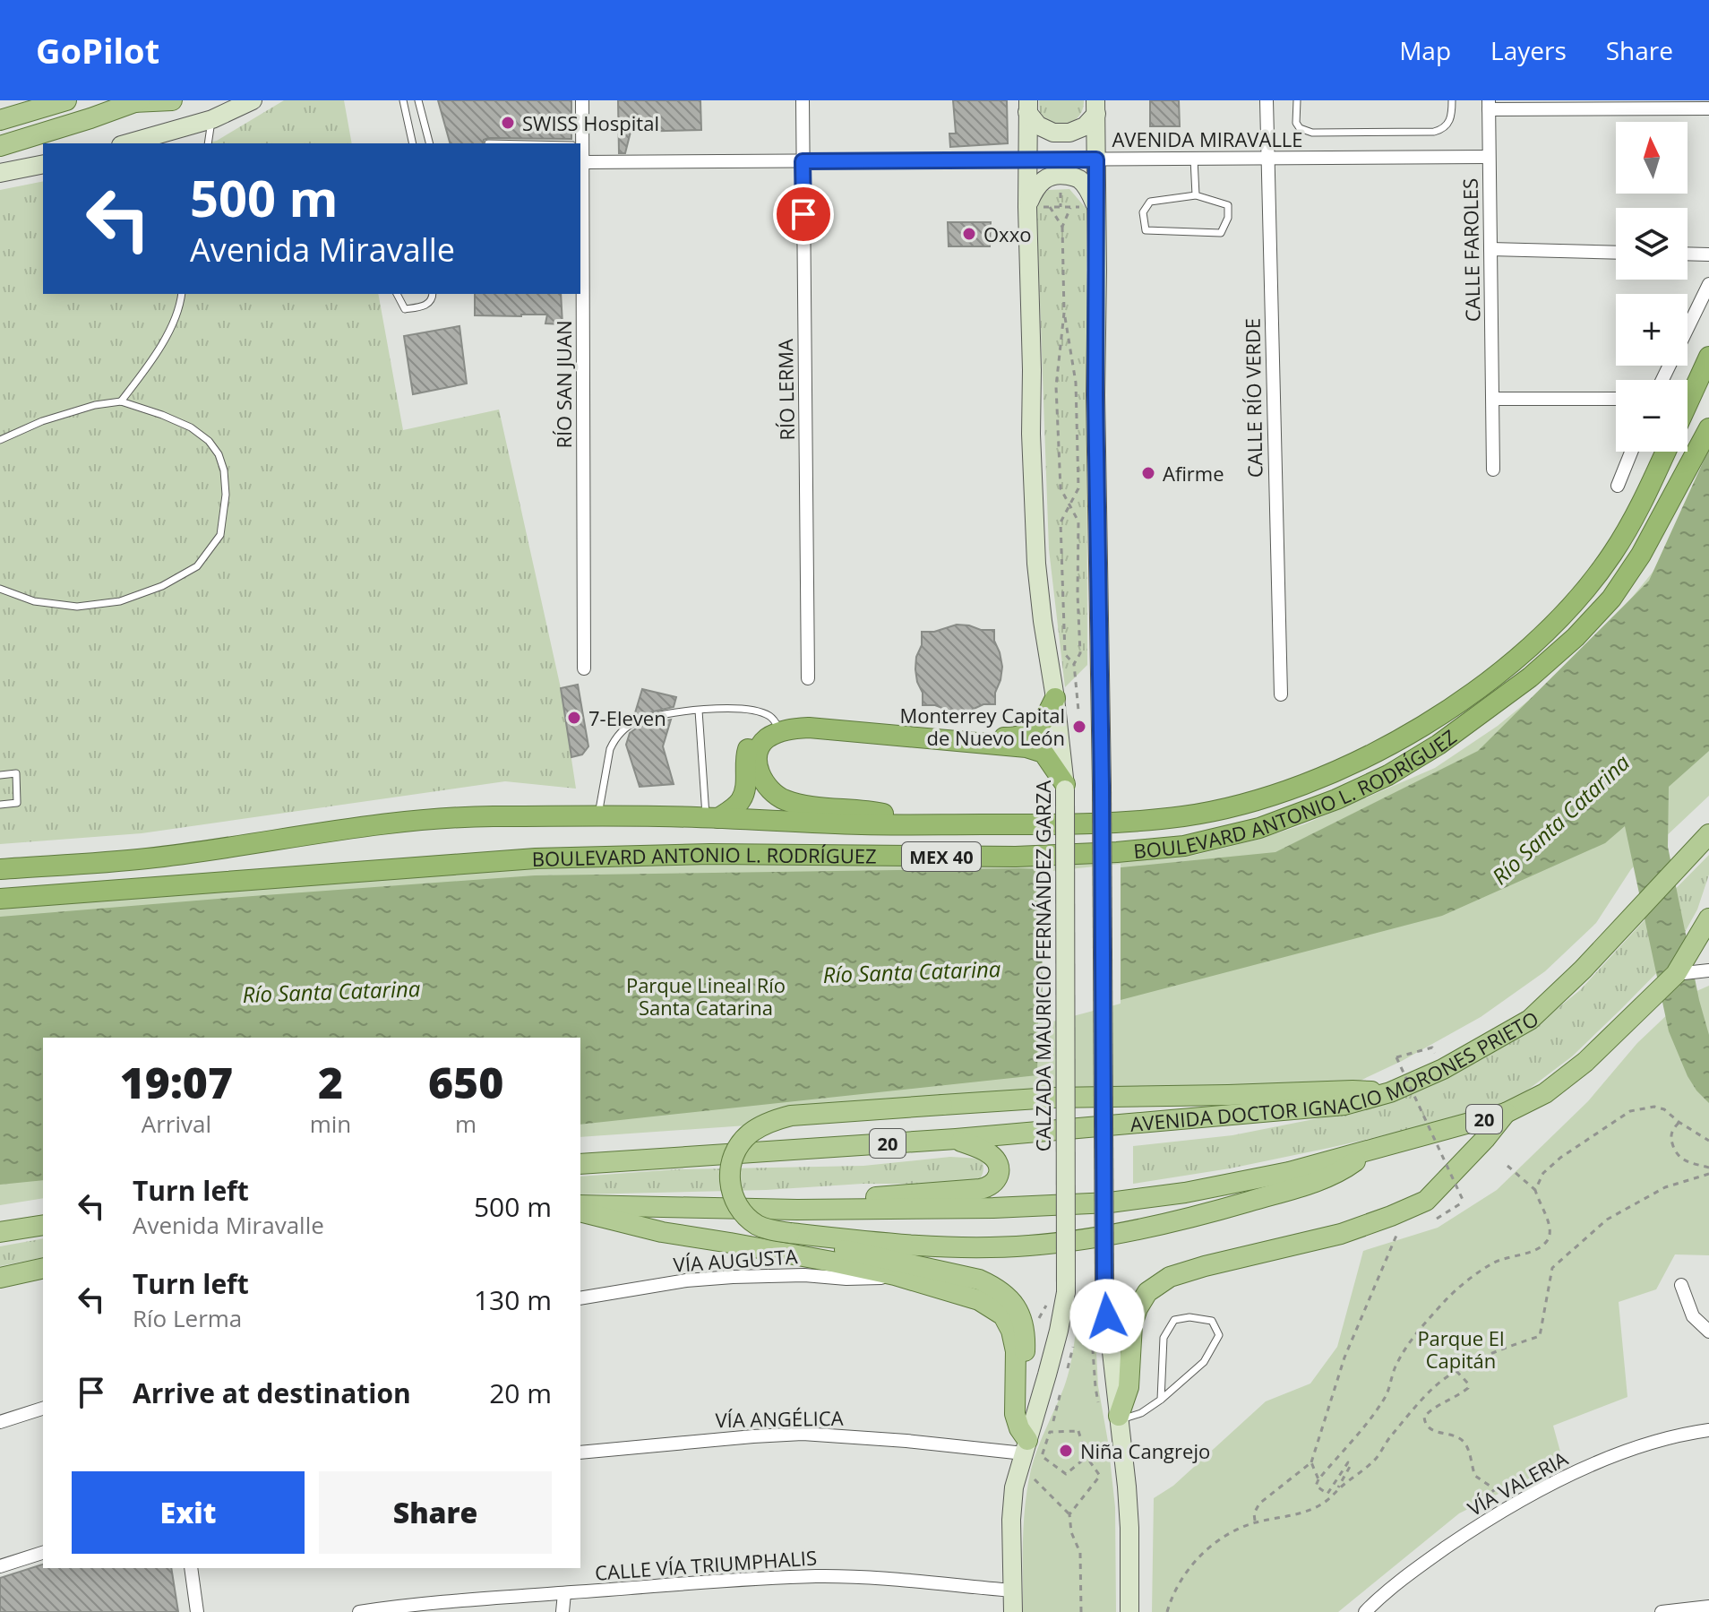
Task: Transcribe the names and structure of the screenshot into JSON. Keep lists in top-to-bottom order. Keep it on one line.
{"streets":{"highway":["BOULEVARD ANTONIO L. RODRÍGUEZ","MEX 40"],"main road":["CALZADA MAURICIO FERNÁNDEZ GARZA","AVENIDA DOCTOR IGNACIO MORONES PRIETO","20"],"street":["AVENIDA MIRAVALLE","CALLE FAROLES","RÍO SAN JUAN","RÍO LERMA","CALLE RÍO VERDE","VÍA AUGUSTA","VÍA ANGÉLICA","VÍA VALERIA","CALLE VÍA TRIUMPHALIS"]},"crossings":[["AVENIDA MIRAVALLE","CALLE FAROLES"],["AVENIDA MIRAVALLE","RÍO SAN JUAN"],["AVENIDA MIRAVALLE","RÍO LERMA"],["AVENIDA MIRAVALLE","CALLE RÍO VERDE"],["AVENIDA MIRAVALLE","CALZADA MAURICIO FERNÁNDEZ GARZA"],["CALZADA MAURICIO FERNÁNDEZ GARZA","VÍA ANGÉLICA"],["CALZADA MAURICIO FERNÁNDEZ GARZA","CALLE VÍA TRIUMPHALIS"]],"water":["Río Santa Catarina"],"parks":["Parque Lineal Río Santa Catarina","Parque El Capitán"],"places":["SWISS Hospital","Oxxo","Afirme","7-Eleven","Monterrey Capital de Nuevo León","Niña Cangrejo"],"north":"top","page":{"header":"GoPilot","nav":["Map","Layers","Share"],"map_buttons":["+","−"],"turn":["500 m","Avenida Miravalle"],"eta":["19:07","Arrival","2","min","650","m"],"list":[{"name":"Turn left","note":"Avenida Miravalle","value":"500 m"},{"name":"Turn left","note":"Río Lerma","value":"130 m"},{"name":"Arrive at destination","value":"20 m"}],"buttons":["Exit","Share"]}}
